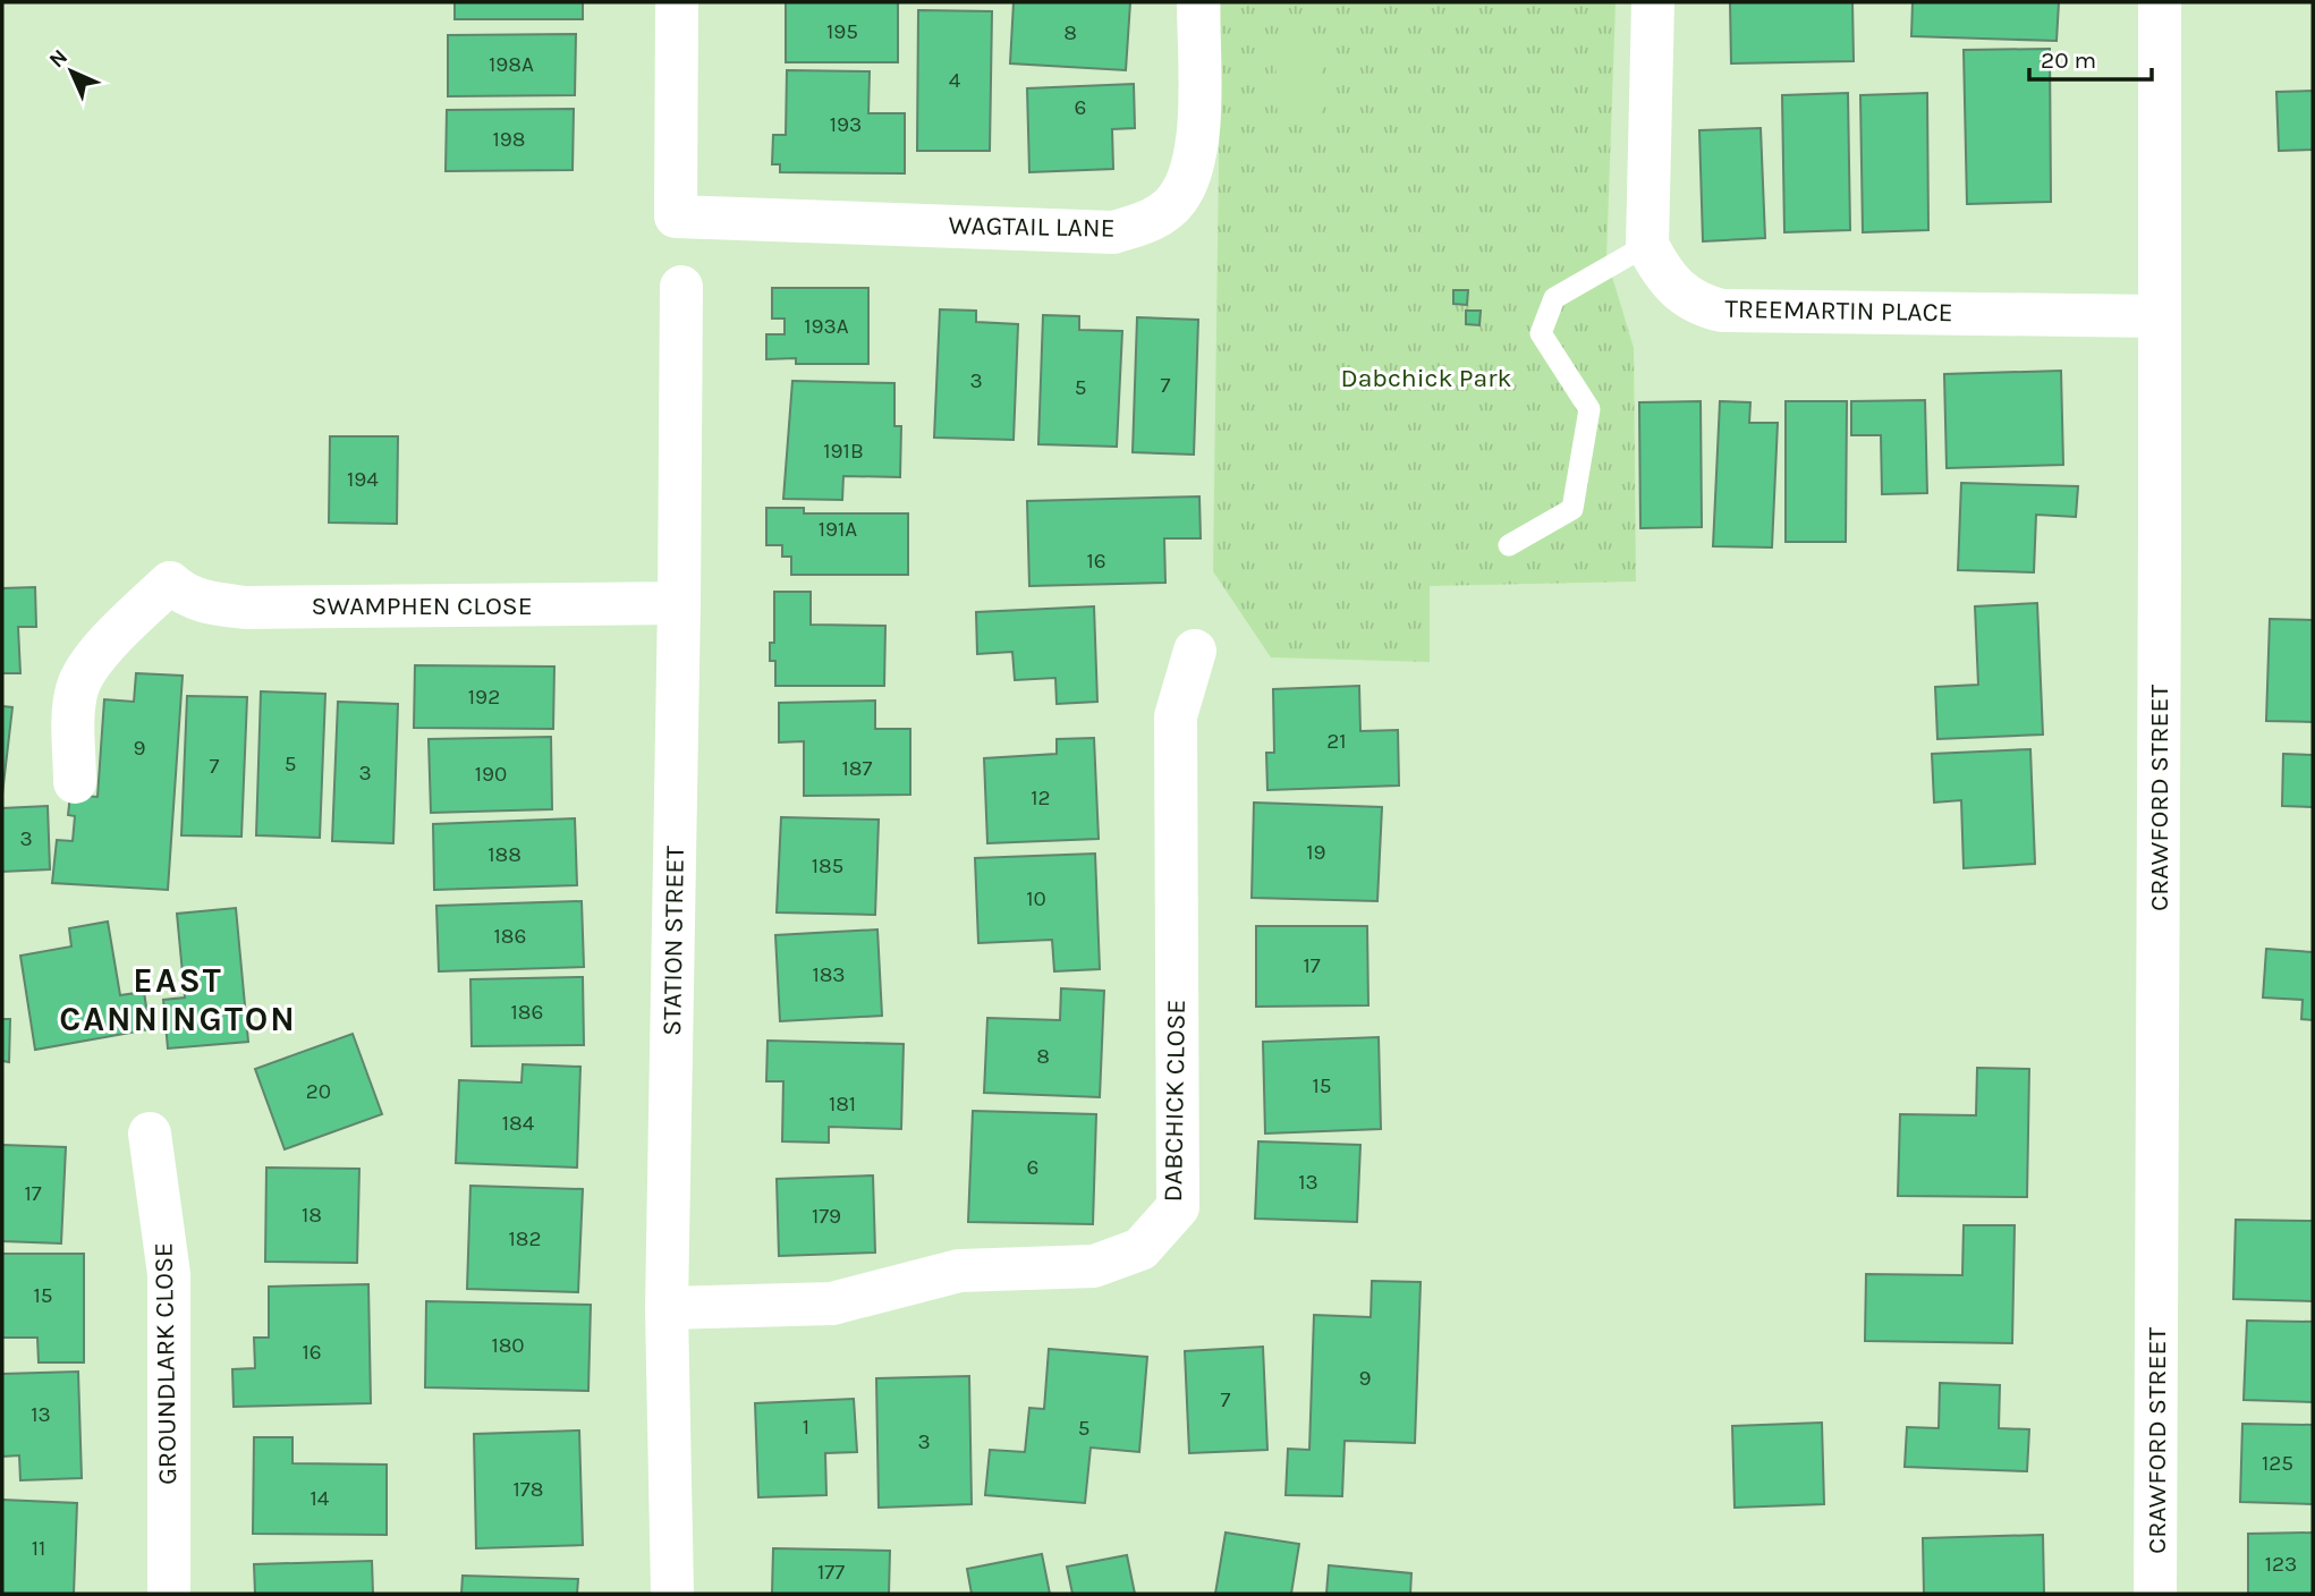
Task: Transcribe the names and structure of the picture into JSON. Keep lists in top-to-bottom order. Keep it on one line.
{"streets":{"street":["WAGTAIL LANE","TREEMARTIN PLACE","SWAMPHEN CLOSE","CRAWFORD STREET","STATION STREET","DABCHICK CLOSE","GROUNDLARK CLOSE"]},"crossings":[["TREEMARTIN PLACE","CRAWFORD STREET"],["SWAMPHEN CLOSE","STATION STREET"],["STATION STREET","DABCHICK CLOSE"]],"districts":["EAST CANNINGTON"],"parks":["Dabchick Park"],"house_numbers":["195","8","198A","4","6","193","198","193A","3","7","5","191B","194","191A","16","192","21","9","5","7","187","3","190","12","3","19","188","185","10","186","17","183","186","8","15","20","181","184","6","13","17","18","179","182","15","180","16","9","7","13","1","5","3","125","178","14","11","123","177"],"scale_bar":"20 m","north":"top left"}
